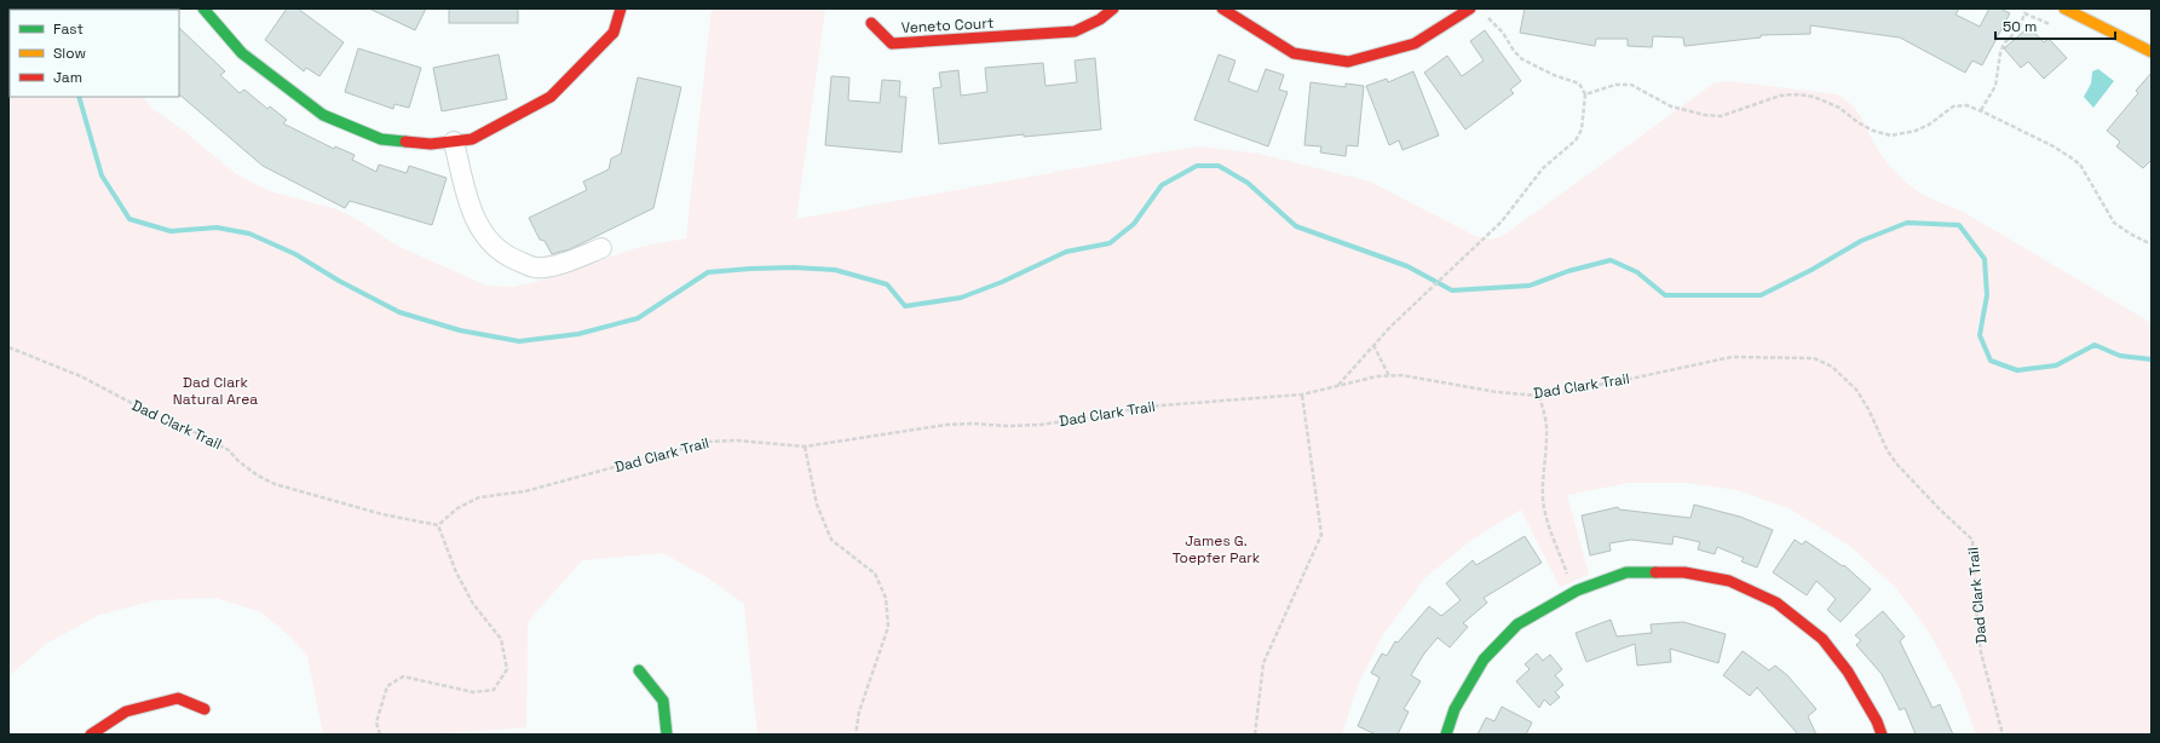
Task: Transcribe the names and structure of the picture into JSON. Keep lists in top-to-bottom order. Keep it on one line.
{"streets":{"street":["Veneto Court"],"path":["Dad Clark Trail"]},"parks":["Dad Clark Natural Area","James G. Toepfer Park"],"legend":["Fast","Slow","Jam"],"scale_bar":"50 m"}
